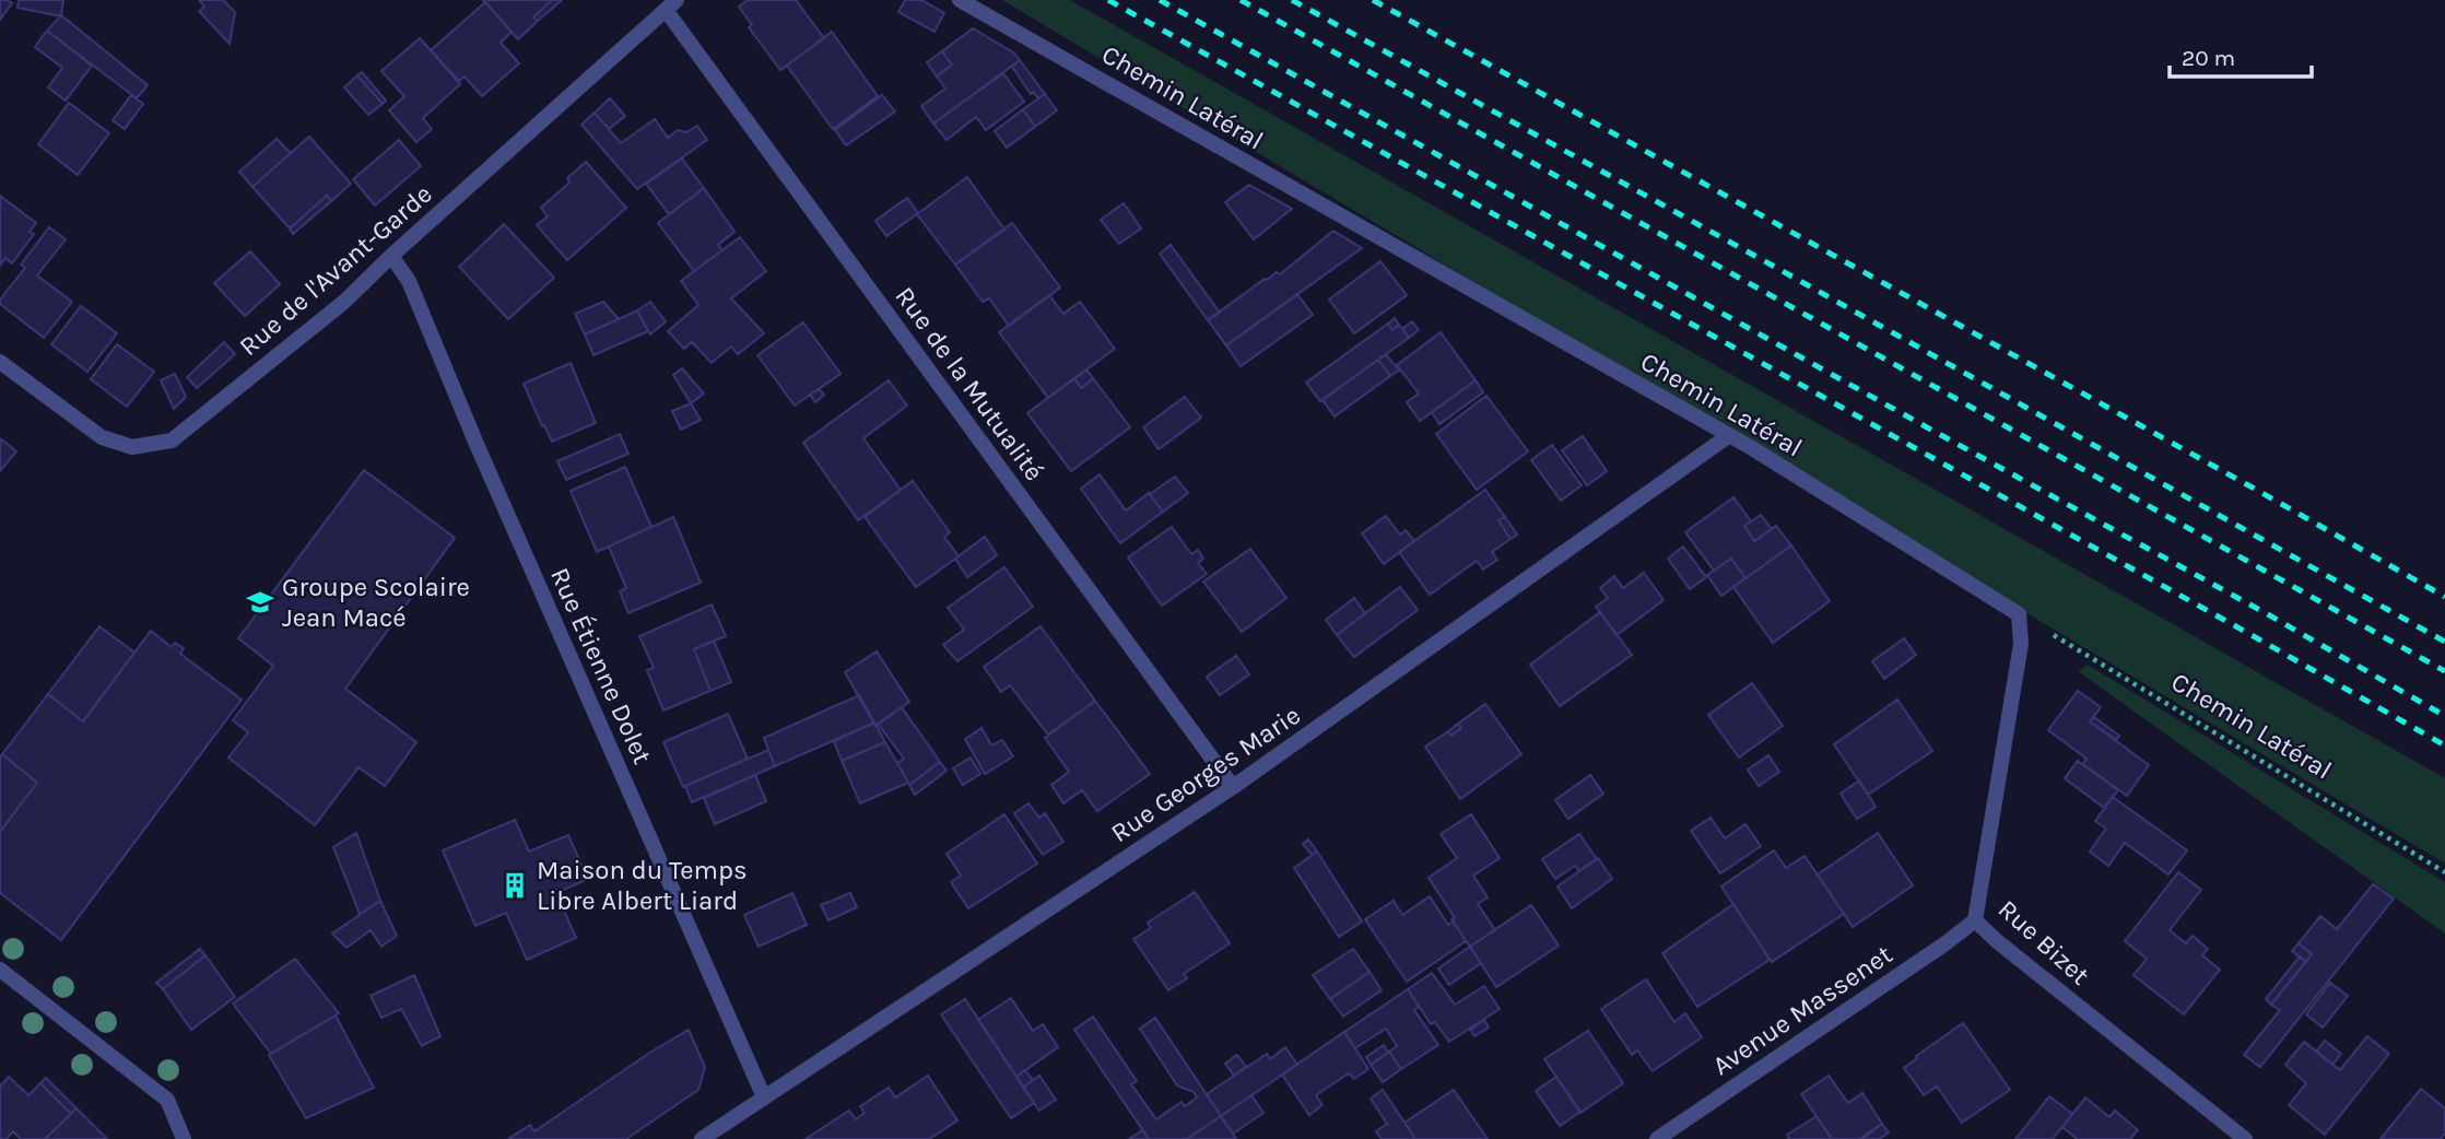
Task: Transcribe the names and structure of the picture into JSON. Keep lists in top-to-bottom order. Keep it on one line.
{"streets":{"street":["Chemin Latéral","Rue de l'Avant-Garde","Rue de la Mutualité","Rue Étienne Dolet","Rue Georges Marie","Rue Bizet","Avenue Massenet"]},"crossings":[["Chemin Latéral","Rue Georges Marie"],["Chemin Latéral","Rue Bizet"],["Rue de l'Avant-Garde","Rue de la Mutualité"],["Rue de l'Avant-Garde","Rue Étienne Dolet"],["Rue de la Mutualité","Rue Georges Marie"],["Rue Étienne Dolet","Rue Georges Marie"],["Rue Bizet","Avenue Massenet"]],"places":{"school or university":["Groupe Scolaire Jean Macé"],"building":["Maison du Temps Libre Albert Liard"]},"scale_bar":"20 m"}
